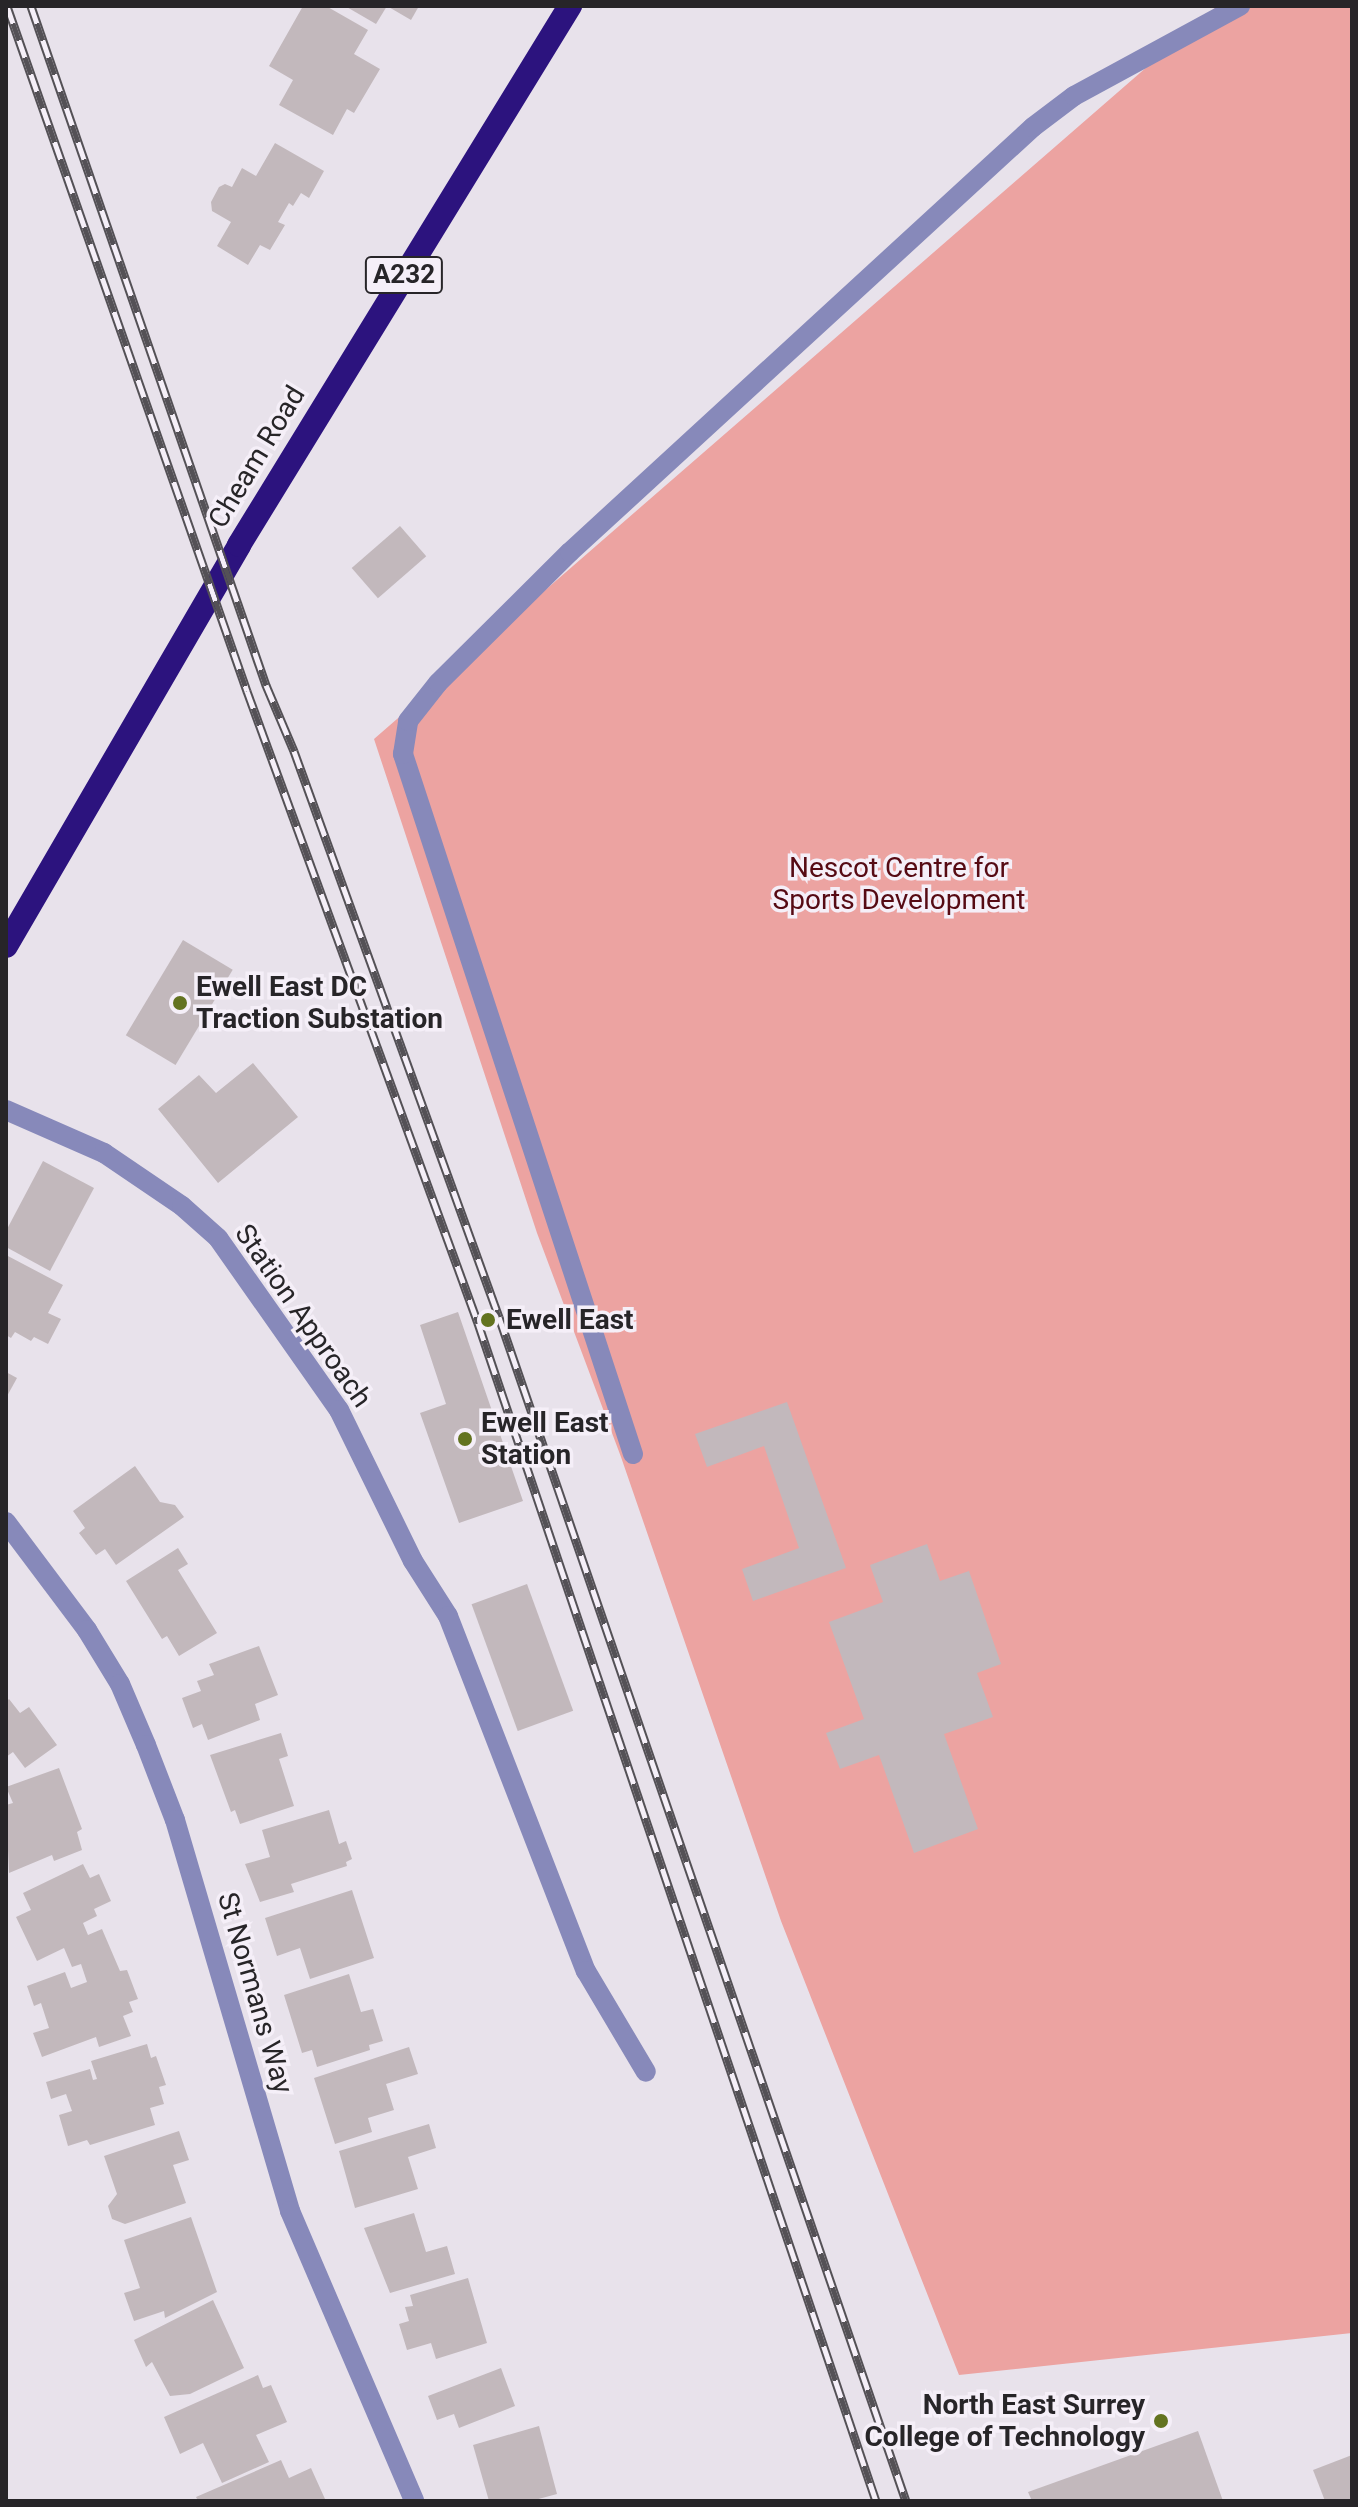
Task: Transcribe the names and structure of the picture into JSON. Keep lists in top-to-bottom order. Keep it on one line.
{"streets":{"highway":["A232","Cheam Road"],"street":["Station Approach","St Normans Way"]},"parks":["Nescot Centre for Sports Development"],"places":["Ewell East DC Traction Substation","Ewell East","Ewell East Station","North East Surrey College of Technology"]}
